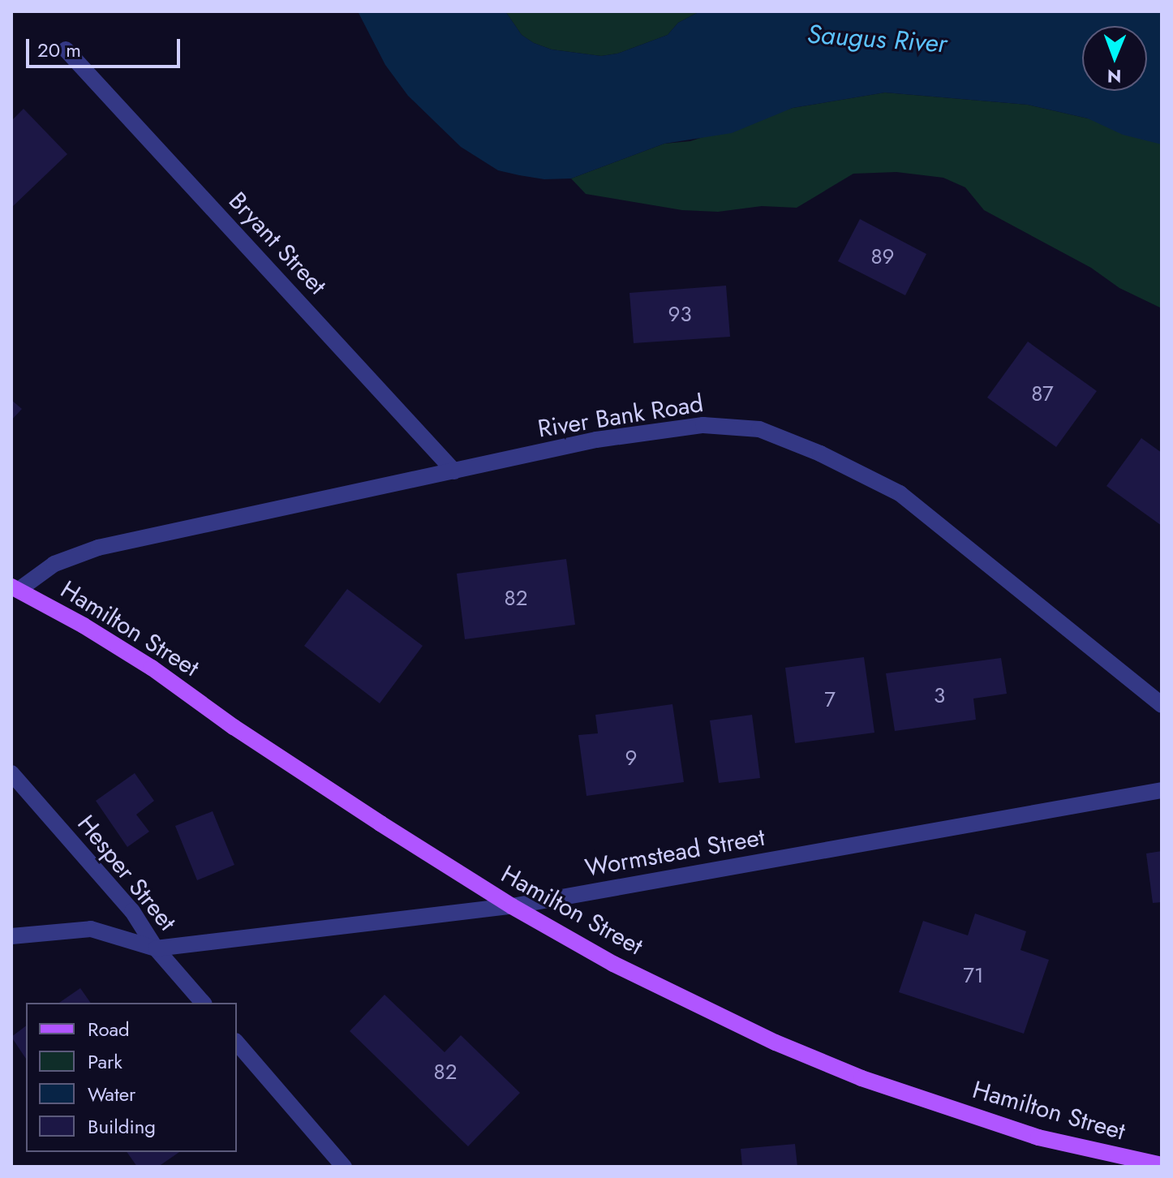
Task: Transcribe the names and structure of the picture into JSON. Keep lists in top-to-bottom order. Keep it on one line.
{"streets":{"main road":["Hamilton Street"],"street":["Bryant Street","River Bank Road","Wormstead Street","Hesper Street"]},"crossings":[["Bryant Street","River Bank Road"],["River Bank Road","Hamilton Street"],["Hamilton Street","Wormstead Street"],["Wormstead Street","Hesper Street"]],"water":["Saugus River"],"house_numbers":["89","93","87","82","3","7","9","71","82"],"legend":["Road","Park","Water","Building"],"scale_bar":"20 m","north":"bottom"}
